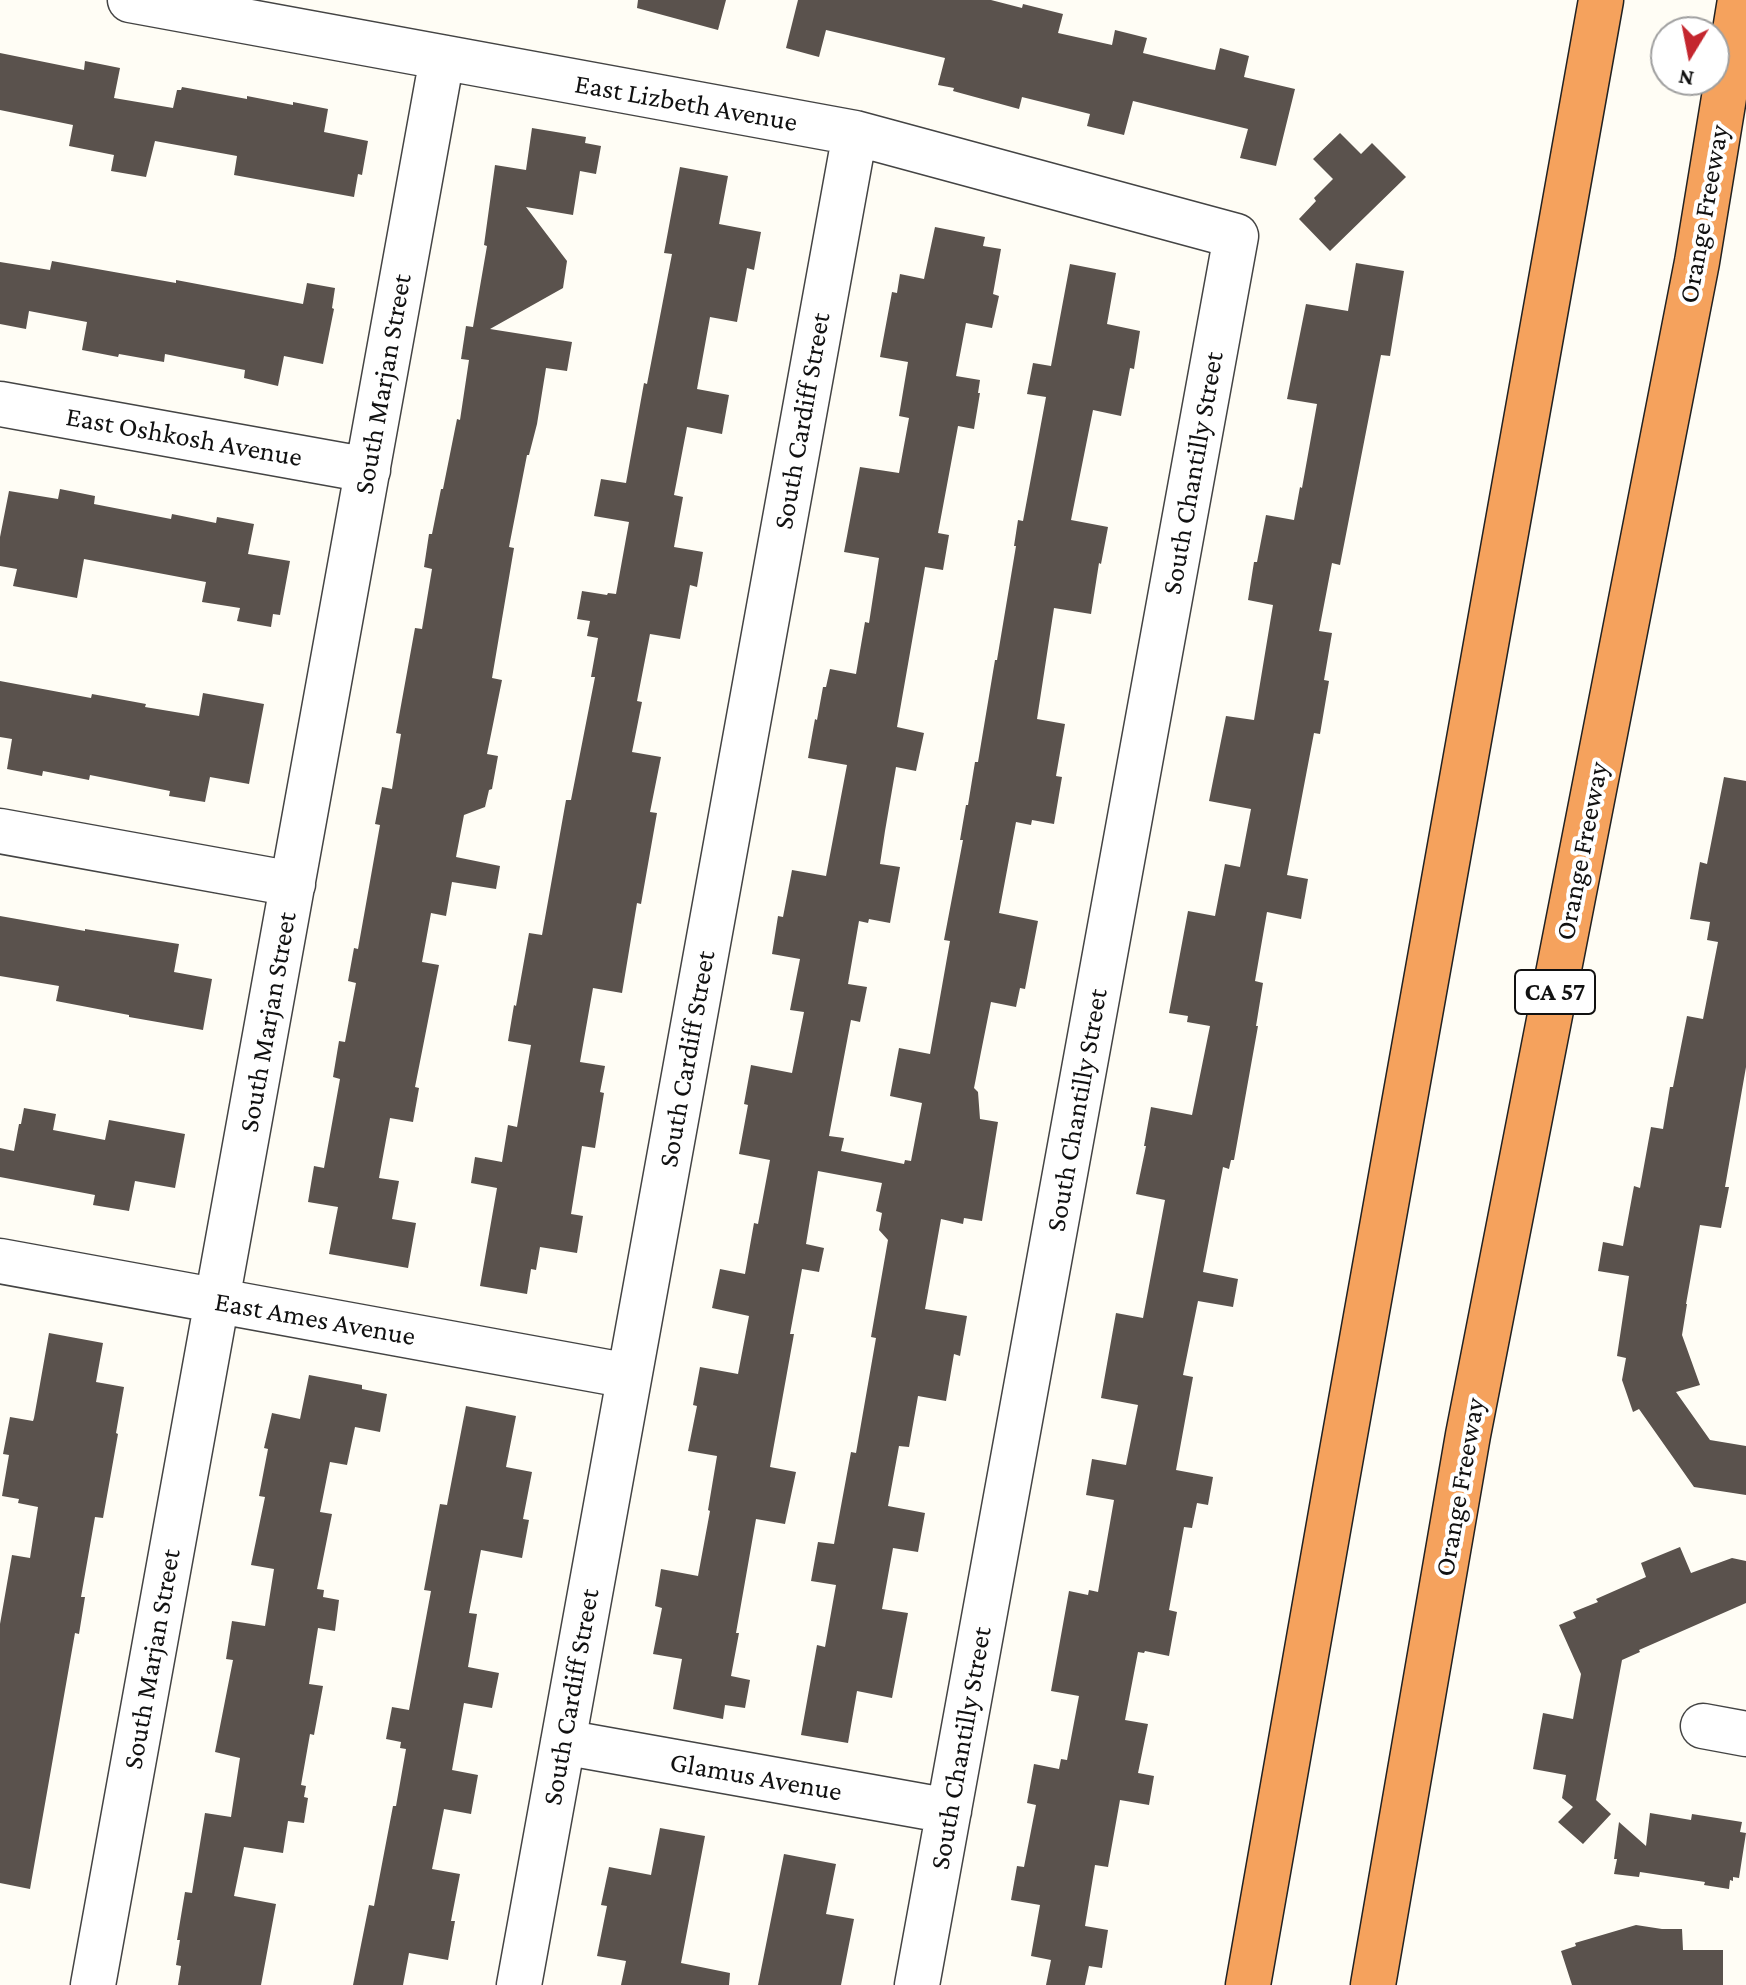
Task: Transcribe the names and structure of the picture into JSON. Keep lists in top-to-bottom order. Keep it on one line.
{"streets":{"highway":["Orange Freeway","CA 57"],"street":["East Lizbeth Avenue","South Marjan Street","South Cardiff Street","East Oshkosh Avenue","South Chantilly Street","East Ames Avenue","Glamus Avenue"]},"crossings":[["East Lizbeth Avenue","South Marjan Street"],["East Lizbeth Avenue","South Cardiff Street"],["East Lizbeth Avenue","South Chantilly Street"],["South Marjan Street","East Oshkosh Avenue"],["South Marjan Street","East Ames Avenue"],["South Cardiff Street","East Ames Avenue"],["South Cardiff Street","Glamus Avenue"],["South Chantilly Street","Glamus Avenue"]],"north":"bottom"}
